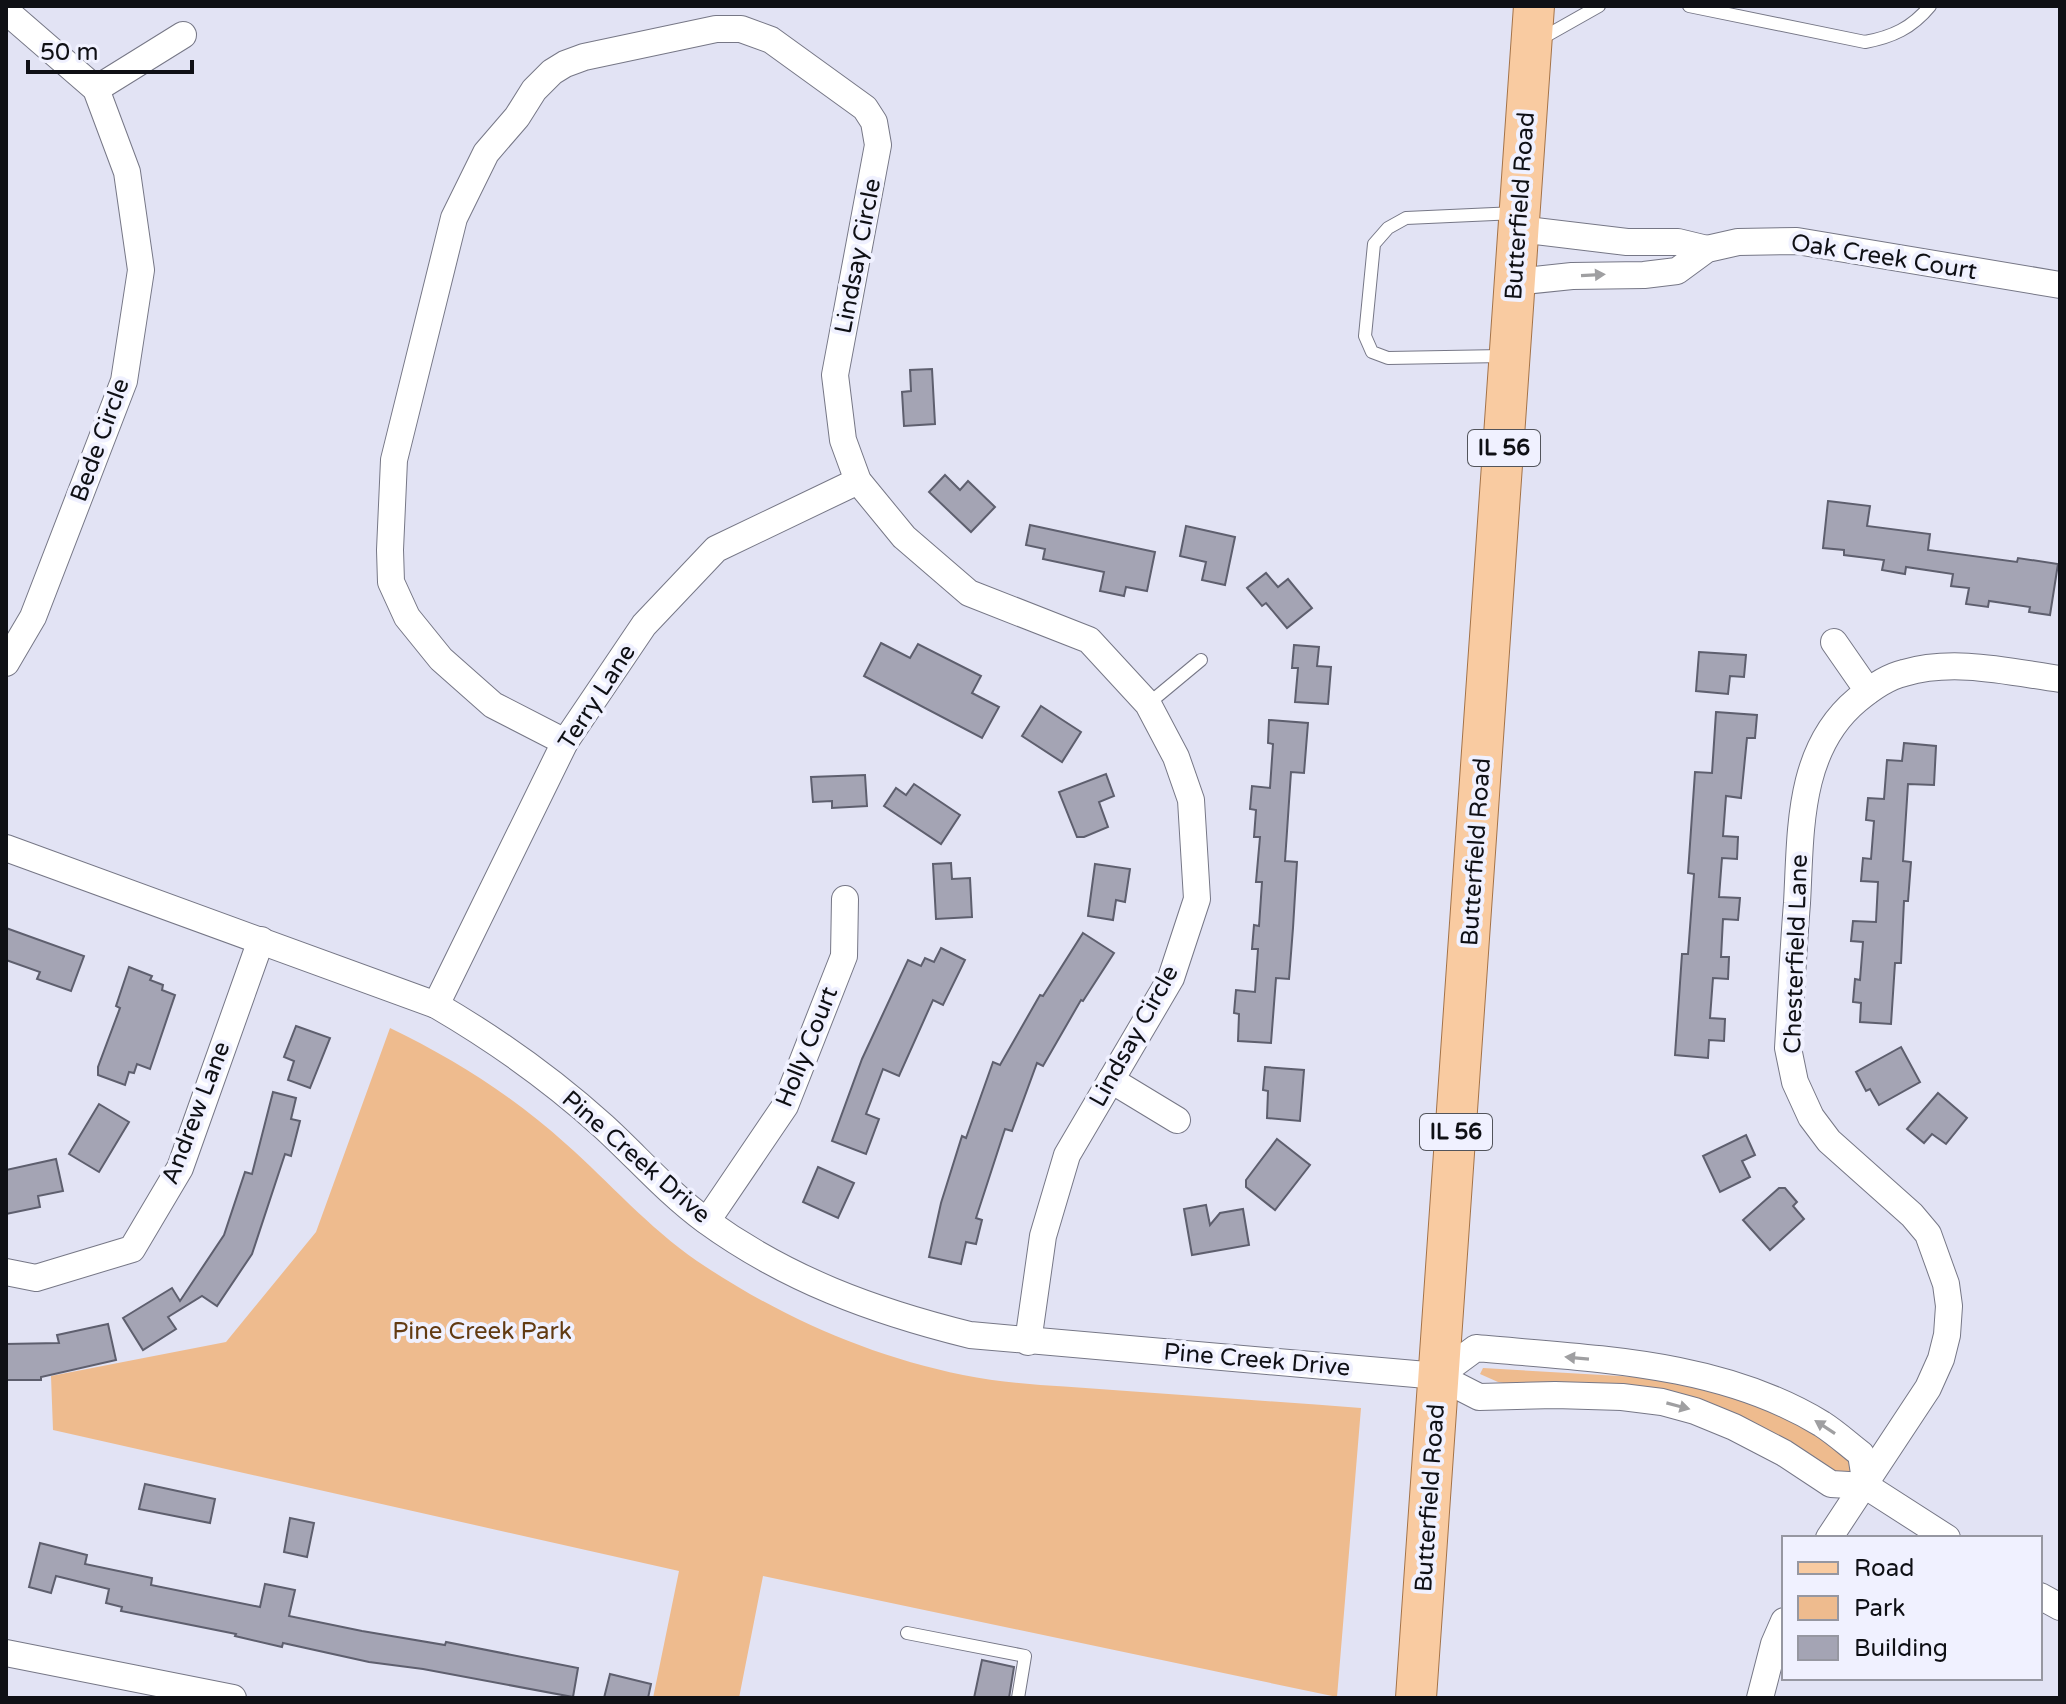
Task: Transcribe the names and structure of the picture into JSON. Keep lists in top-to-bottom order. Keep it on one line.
{"streets":{"main road":["Butterfield Road","IL 56"],"street":["Lindsay Circle","Oak Creek Court","Bede Circle","Terry Lane","Chesterfield Lane","Holly Court","Andrew Lane","Pine Creek Drive"]},"crossings":[["Butterfield Road","Oak Creek Court"],["Butterfield Road","Pine Creek Drive"],["Lindsay Circle","Terry Lane"],["Lindsay Circle","Pine Creek Drive"],["Terry Lane","Pine Creek Drive"],["Chesterfield Lane","Pine Creek Drive"],["Holly Court","Pine Creek Drive"],["Andrew Lane","Pine Creek Drive"]],"parks":["Pine Creek Park"],"legend":["Road","Park","Building"],"scale_bar":"50 m"}
